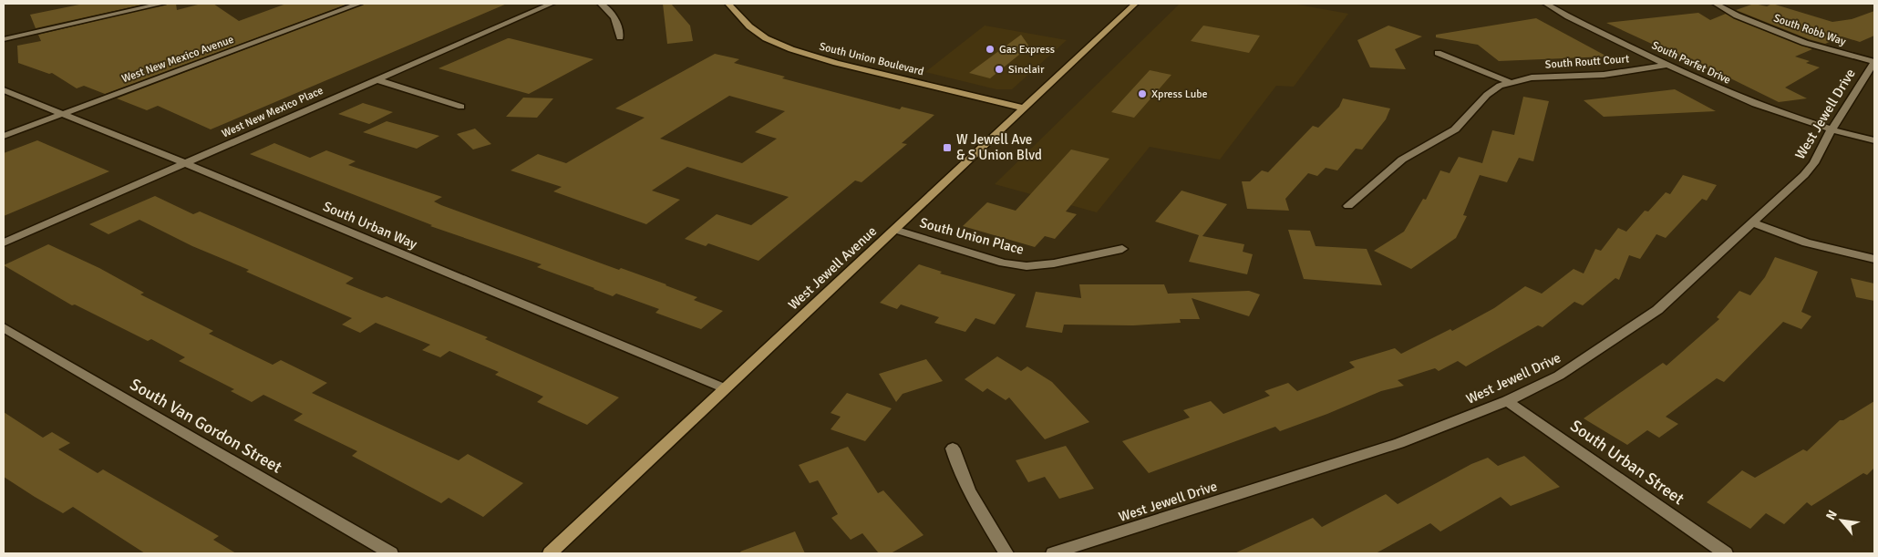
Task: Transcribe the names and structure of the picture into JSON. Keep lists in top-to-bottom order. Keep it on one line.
{"streets":{"main road":["South Union Boulevard","West Jewell Avenue"],"street":["South Robb Way","West New Mexico Avenue","South Routt Court","South Parfet Drive","West New Mexico Place","West Jewell Drive","South Urban Way","South Union Place","South Van Gordon Street","South Urban Street"]},"crossings":[["South Robb Way","West Jewell Drive"],["West New Mexico Avenue","South Urban Way"],["South Union Boulevard","West Jewell Avenue"],["South Routt Court","South Parfet Drive"],["South Parfet Drive","West Jewell Drive"],["West New Mexico Place","South Urban Way"],["West Jewell Drive","South Urban Street"],["South Urban Way","West Jewell Avenue"],["South Union Place","West Jewell Avenue"]],"places":{"other":["Gas Express","Sinclair","Xpress Lube"],"transit":["W Jewell Ave & S Union Blvd"]},"north":"top left"}
